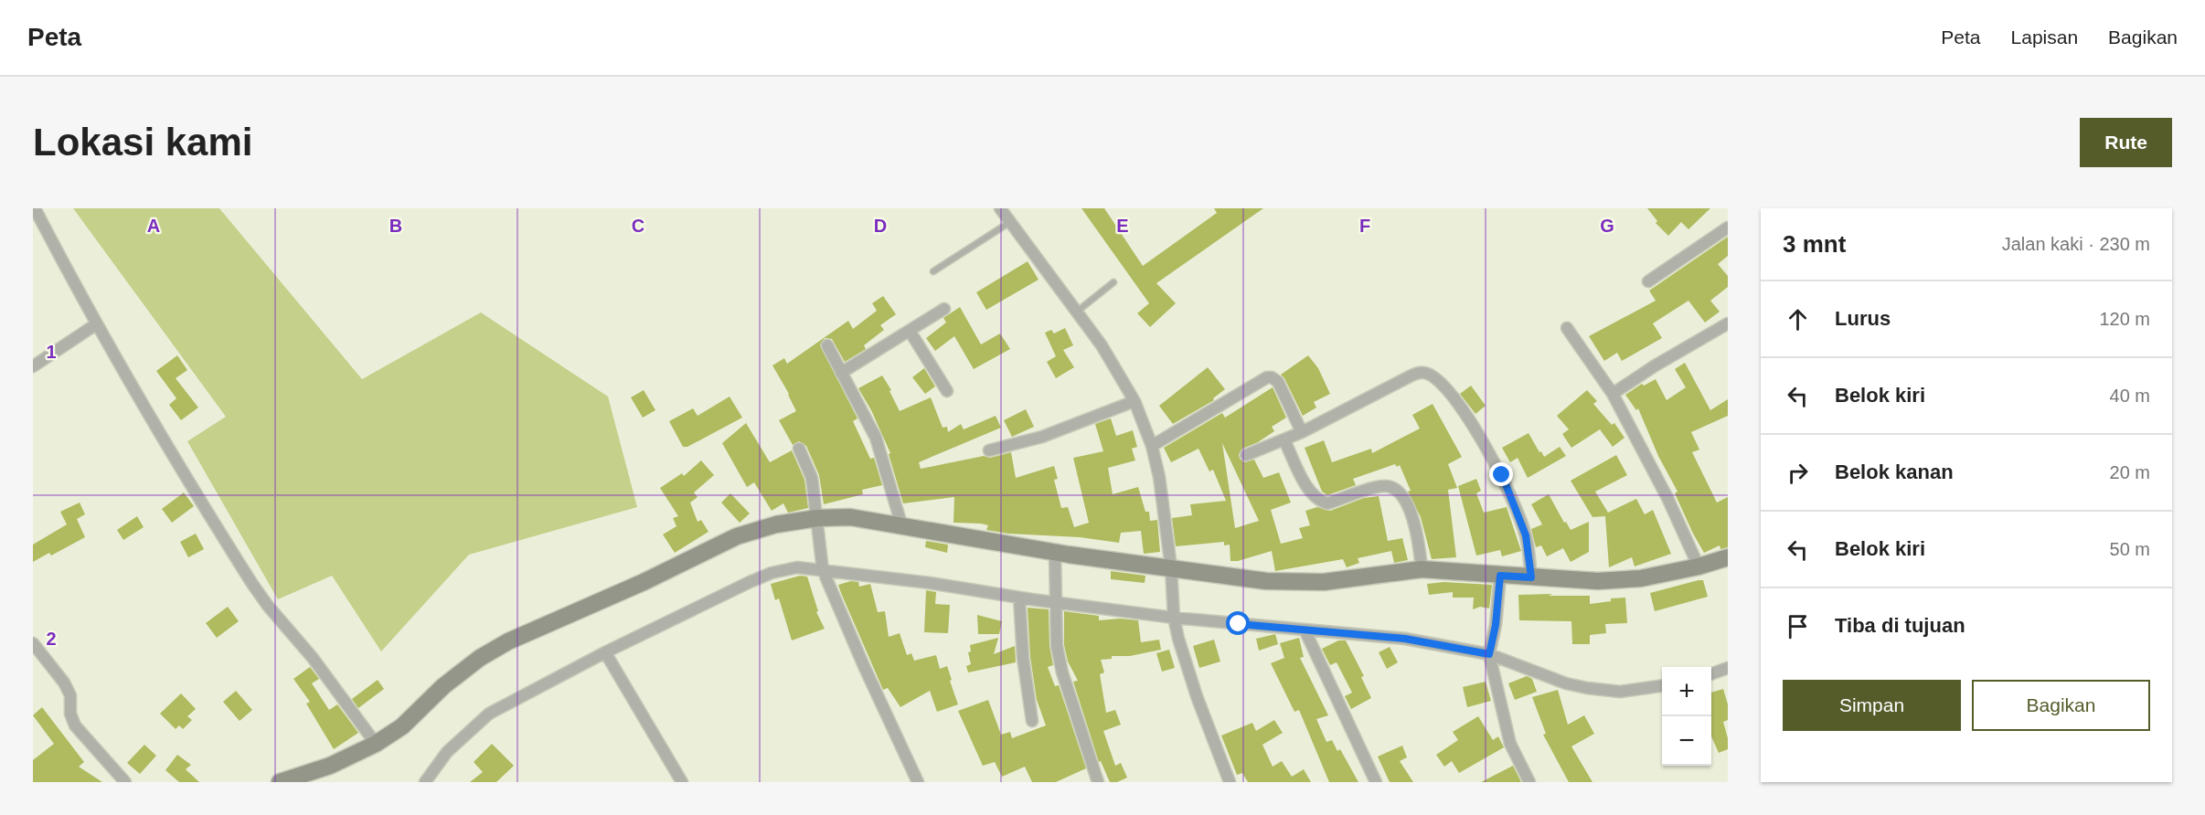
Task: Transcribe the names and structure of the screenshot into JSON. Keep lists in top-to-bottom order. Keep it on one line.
{"page":{"header":"Peta","nav":["Peta","Lapisan","Bagikan"],"buttons":["Rute",["Simpan","Bagikan"]],"title":"Lokasi kami","heading":["3 mnt","Jalan kaki · 230 m"],"list":[["Lurus","120 m"],["Belok kiri","40 m"],["Belok kanan","20 m"],["Belok kiri","50 m"],"Tiba di tujuan"],"map_buttons":["+","−"]},"grid":{"columns":["A","B","C","D","E","F","G"],"rows":["1","2"]}}
